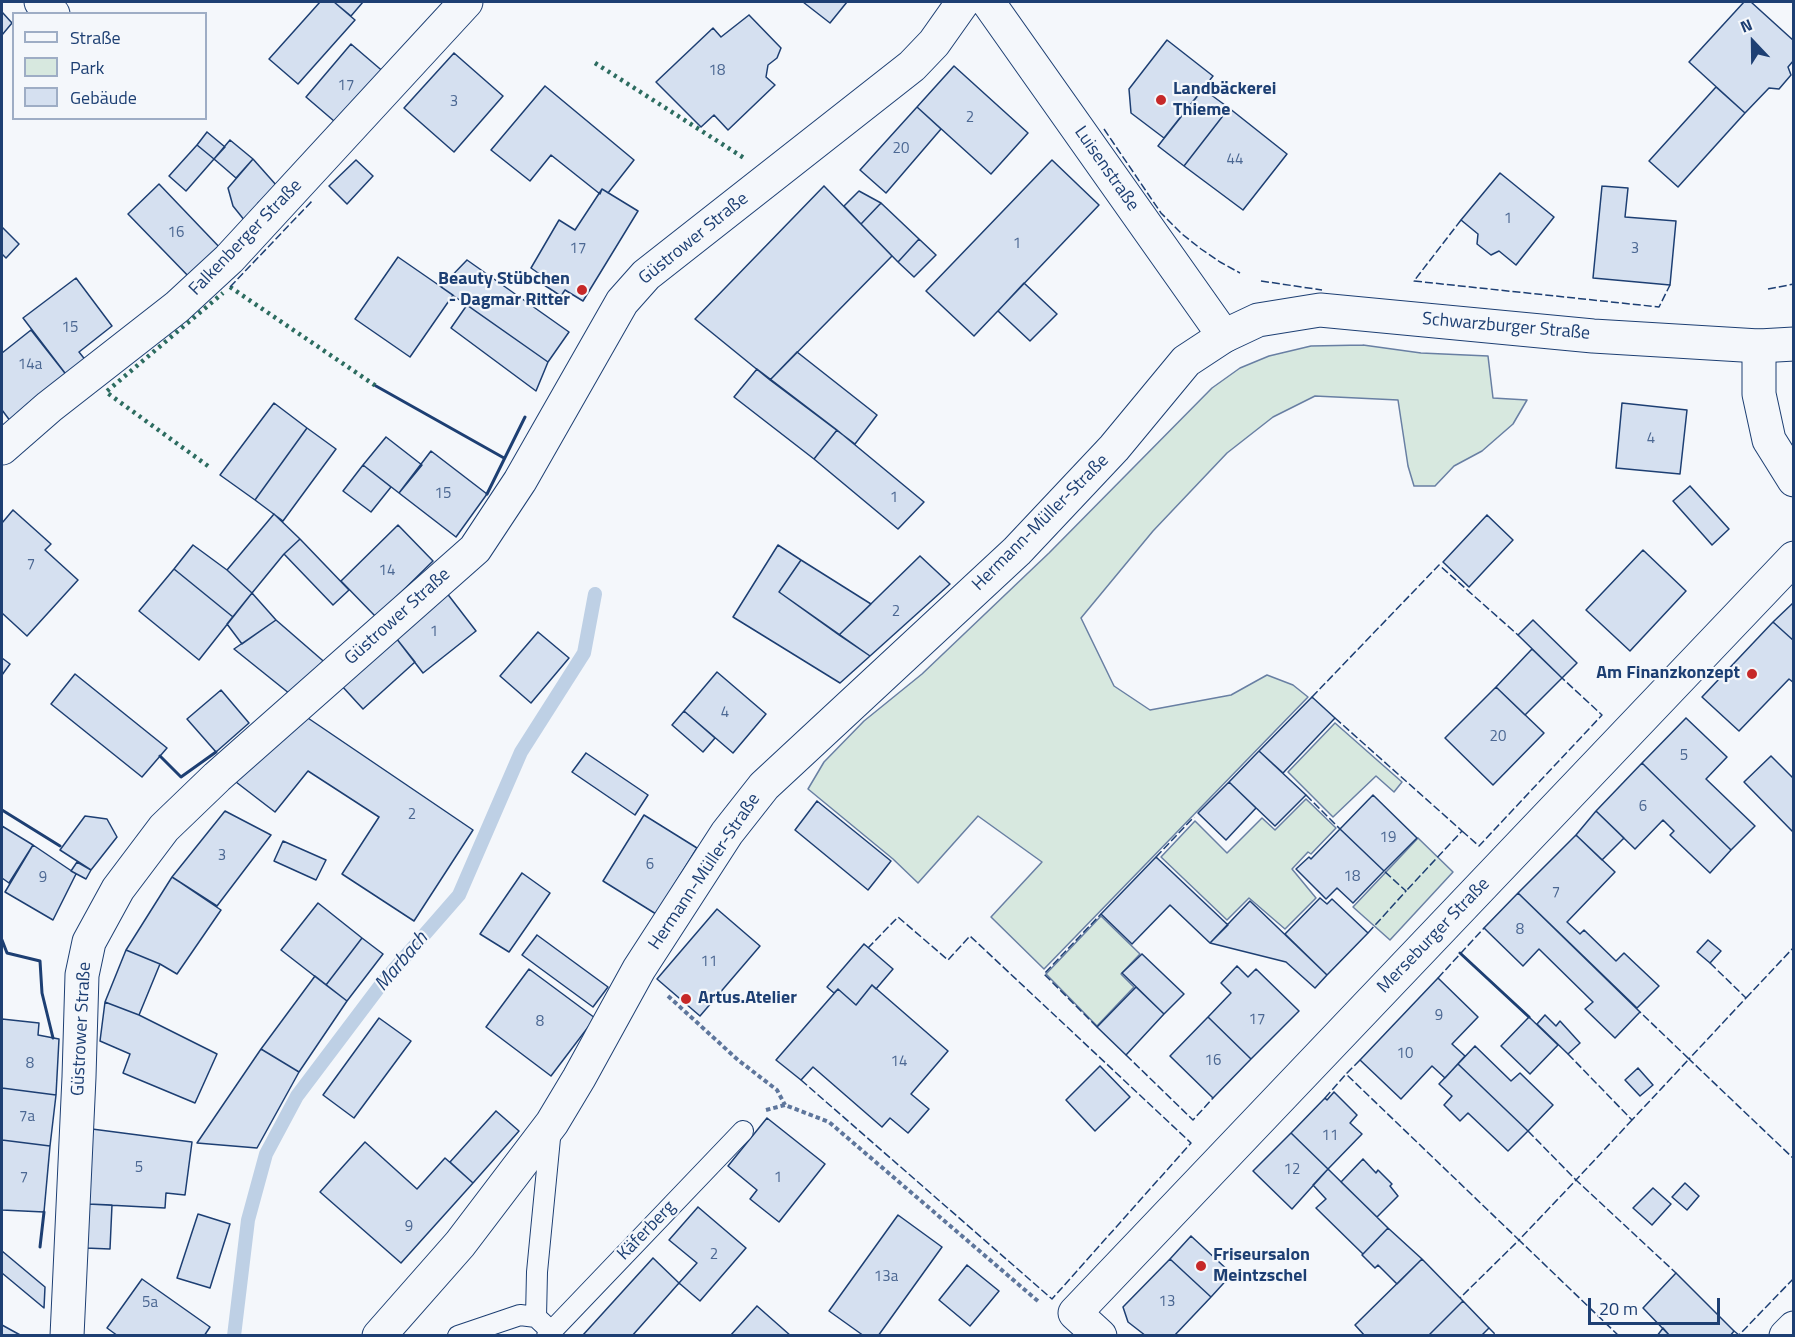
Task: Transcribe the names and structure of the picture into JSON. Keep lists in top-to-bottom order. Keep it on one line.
{"streets":{"street":["Luisenstraße","Falkenberger Straße","Güstrower Straße","Schwarzburger Straße","Hermann-Müller-Straße","Merseburger Straße"],"lane":["Käferberg"]},"crossings":[["Luisenstraße","Schwarzburger Straße"],["Luisenstraße","Hermann-Müller-Straße"],["Schwarzburger Straße","Hermann-Müller-Straße"]],"water":["Marbach"],"places":["Landbäckerei Thieme","Beauty Stübchen - Dagmar Ritter","Am Finanzkonzept","Artus.Atelier","Friseursalon Meintzschel"],"house_numbers":["18","17","3","2","20","44","1","16","1","17","3","15","14a","4","15","1","7","14","2","1","4","20","5","6","2","19","3","6","18","9","7","8","11","9","17","8","10","16","14","8","7a","11","5","12","7","1","9","2","13a","13","5a"],"legend":["Straße","Park","Gebäude"],"scale_bar":"20 m","north":"top"}
